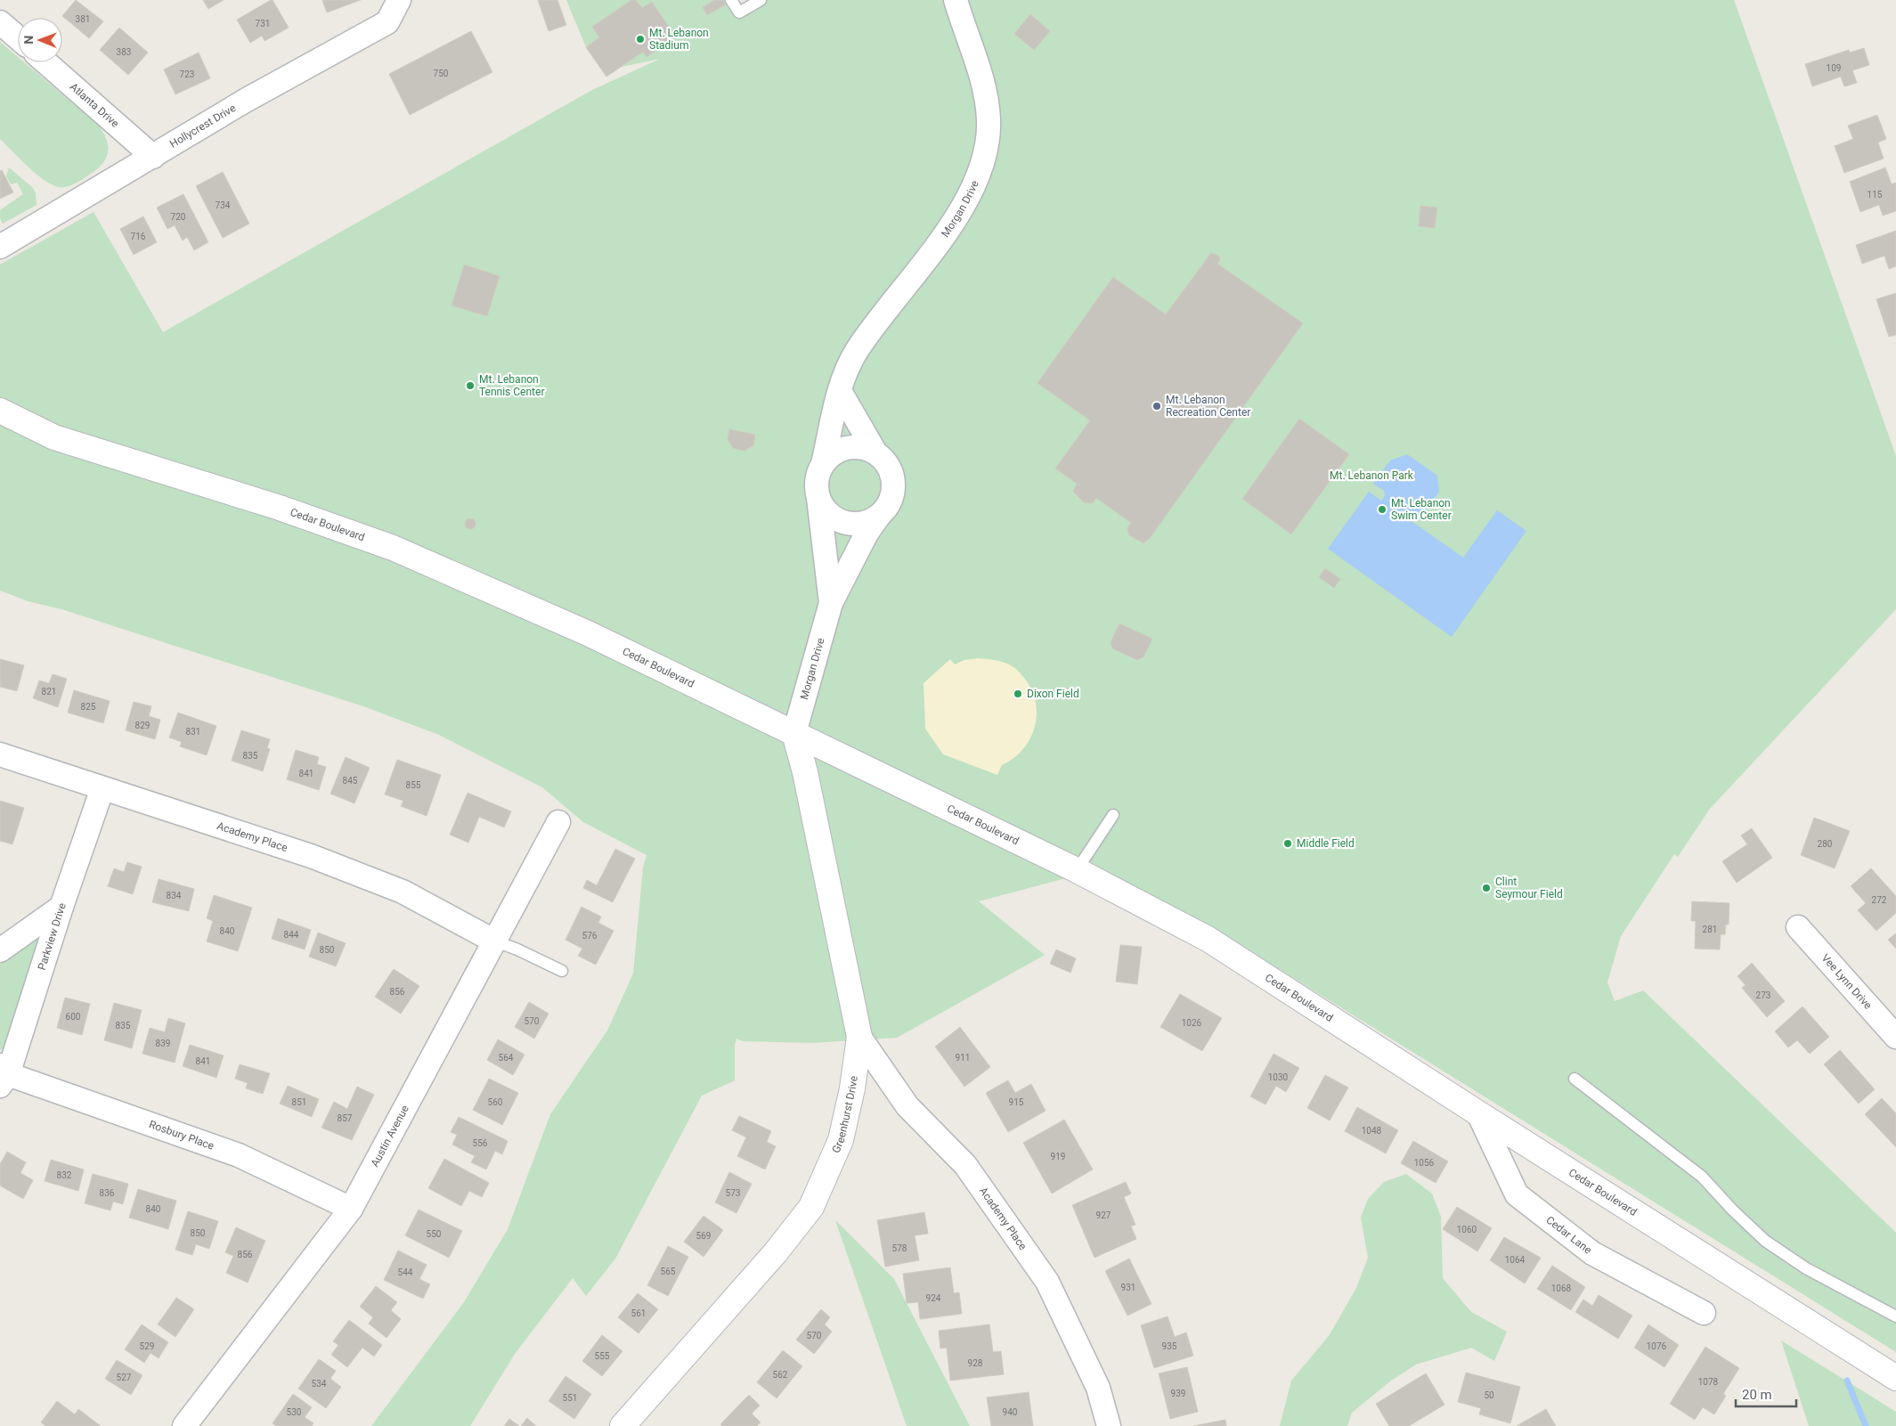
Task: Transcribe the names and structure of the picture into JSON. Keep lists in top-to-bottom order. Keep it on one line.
{"streets":{"street":["Atlanta Drive","Hollycrest Drive","Morgan Drive","Cedar Boulevard","Academy Place","Parkview Drive","Vee Lynn Drive","Greenhurst Drive","Rosbury Place","Austin Avenue","Cedar Lane"]},"crossings":[["Atlanta Drive","Hollycrest Drive"],["Morgan Drive","Cedar Boulevard"],["Morgan Drive","Greenhurst Drive"],["Cedar Boulevard","Greenhurst Drive"],["Cedar Boulevard","Cedar Lane"],["Academy Place","Parkview Drive"],["Academy Place","Greenhurst Drive"],["Academy Place","Austin Avenue"],["Parkview Drive","Rosbury Place"],["Rosbury Place","Austin Avenue"]],"parks":["Mt. Lebanon Park"],"places":["Mt. Lebanon Stadium","Mt. Lebanon Tennis Center","Mt. Lebanon Recreation Center","Mt. Lebanon Swim Center","Dixon Field","Middle Field","Clint Seymour Field"],"house_numbers":["381","731","383","109","750","723","115","734","720","716","821","825","829","831","835","841","845","855","280","834","272","281","840","844","576","850","856","273","600","570","1026","835","839","564","911","841","1030","851","560","915","857","1048","556","919","1056","832","836","573","840","927","1060","850","550","569","578","856","1064","565","544","931","1068","924","561","570","529","935","1076","555","928","562","527","1078","534","939","50","551","530","940"],"scale_bar":"20 m","north":"left"}
